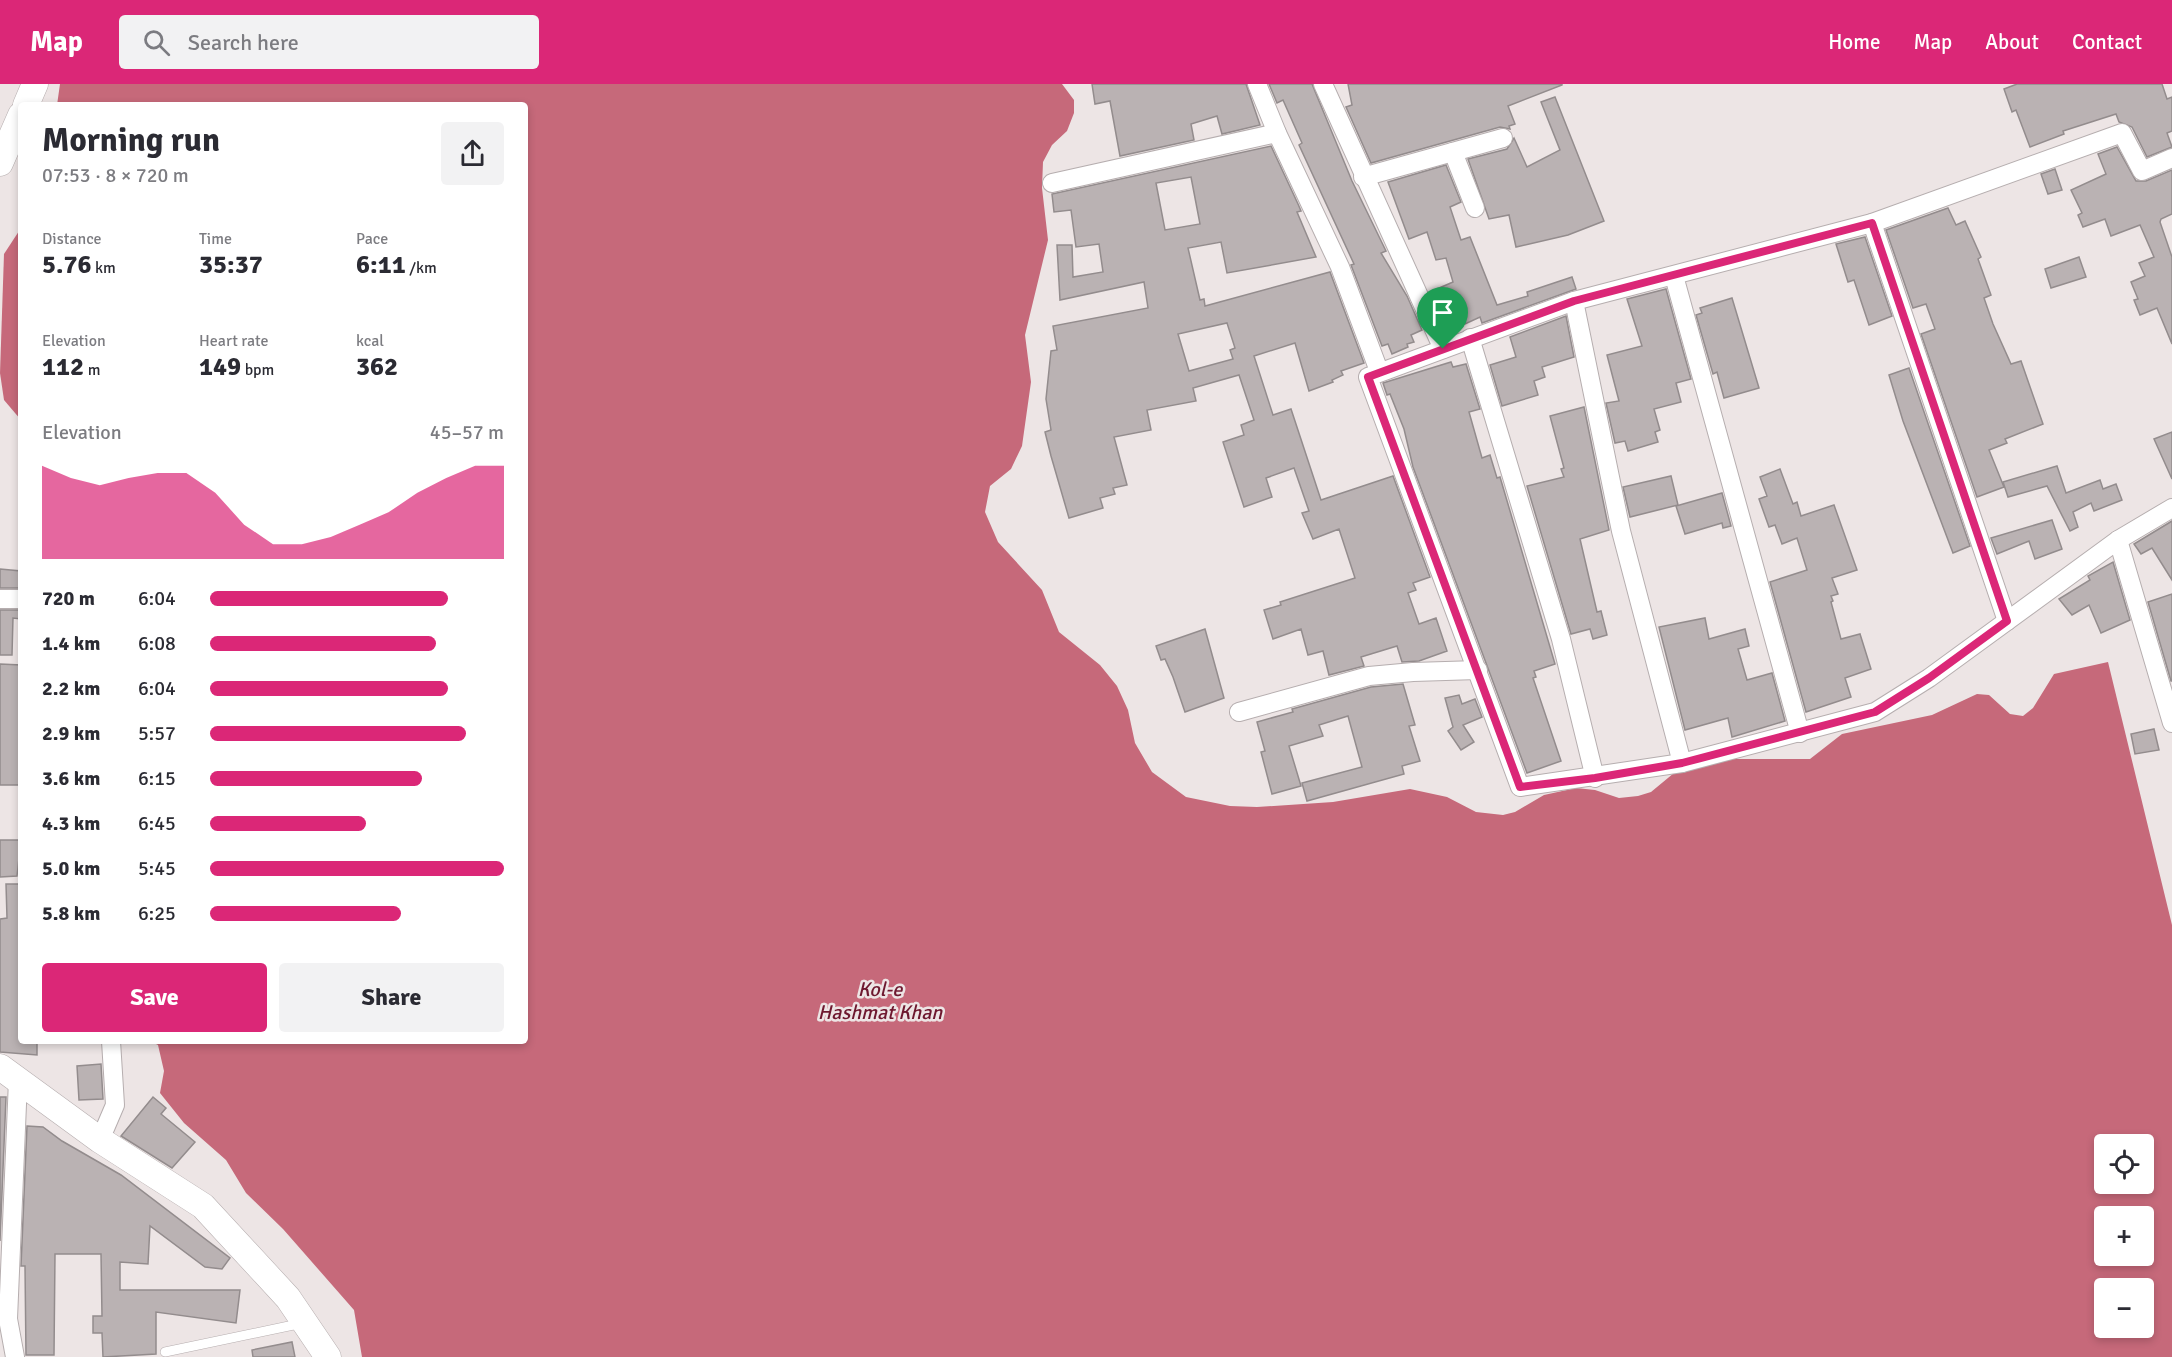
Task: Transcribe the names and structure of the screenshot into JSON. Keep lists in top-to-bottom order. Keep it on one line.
{"water":["Kol-e Hashmat Khan"],"page":{"header":"Map","search":"Search here","nav":["Home","Map","About","Contact"],"heading":["Morning run","07:53 · 8 × 720 m"],"stats":[["Distance","5.76 km"],["Time","35:37"],["Pace","6:11 /km"],["Elevation","112 m"],["Heart rate","149 bpm"],["kcal","362"]],"chart":["Elevation","45–57 m"],"list":[{"name":"720 m","note":"6:04"},{"name":"1.4 km","note":"6:08"},{"name":"2.2 km","note":"6:04"},{"name":"2.9 km","note":"5:57"},{"name":"3.6 km","note":"6:15"},{"name":"4.3 km","note":"6:45"},{"name":"5.0 km","note":"5:45"},{"name":"5.8 km","note":"6:25"}],"buttons":["Save","Share"],"map_buttons":["+","−"]}}
